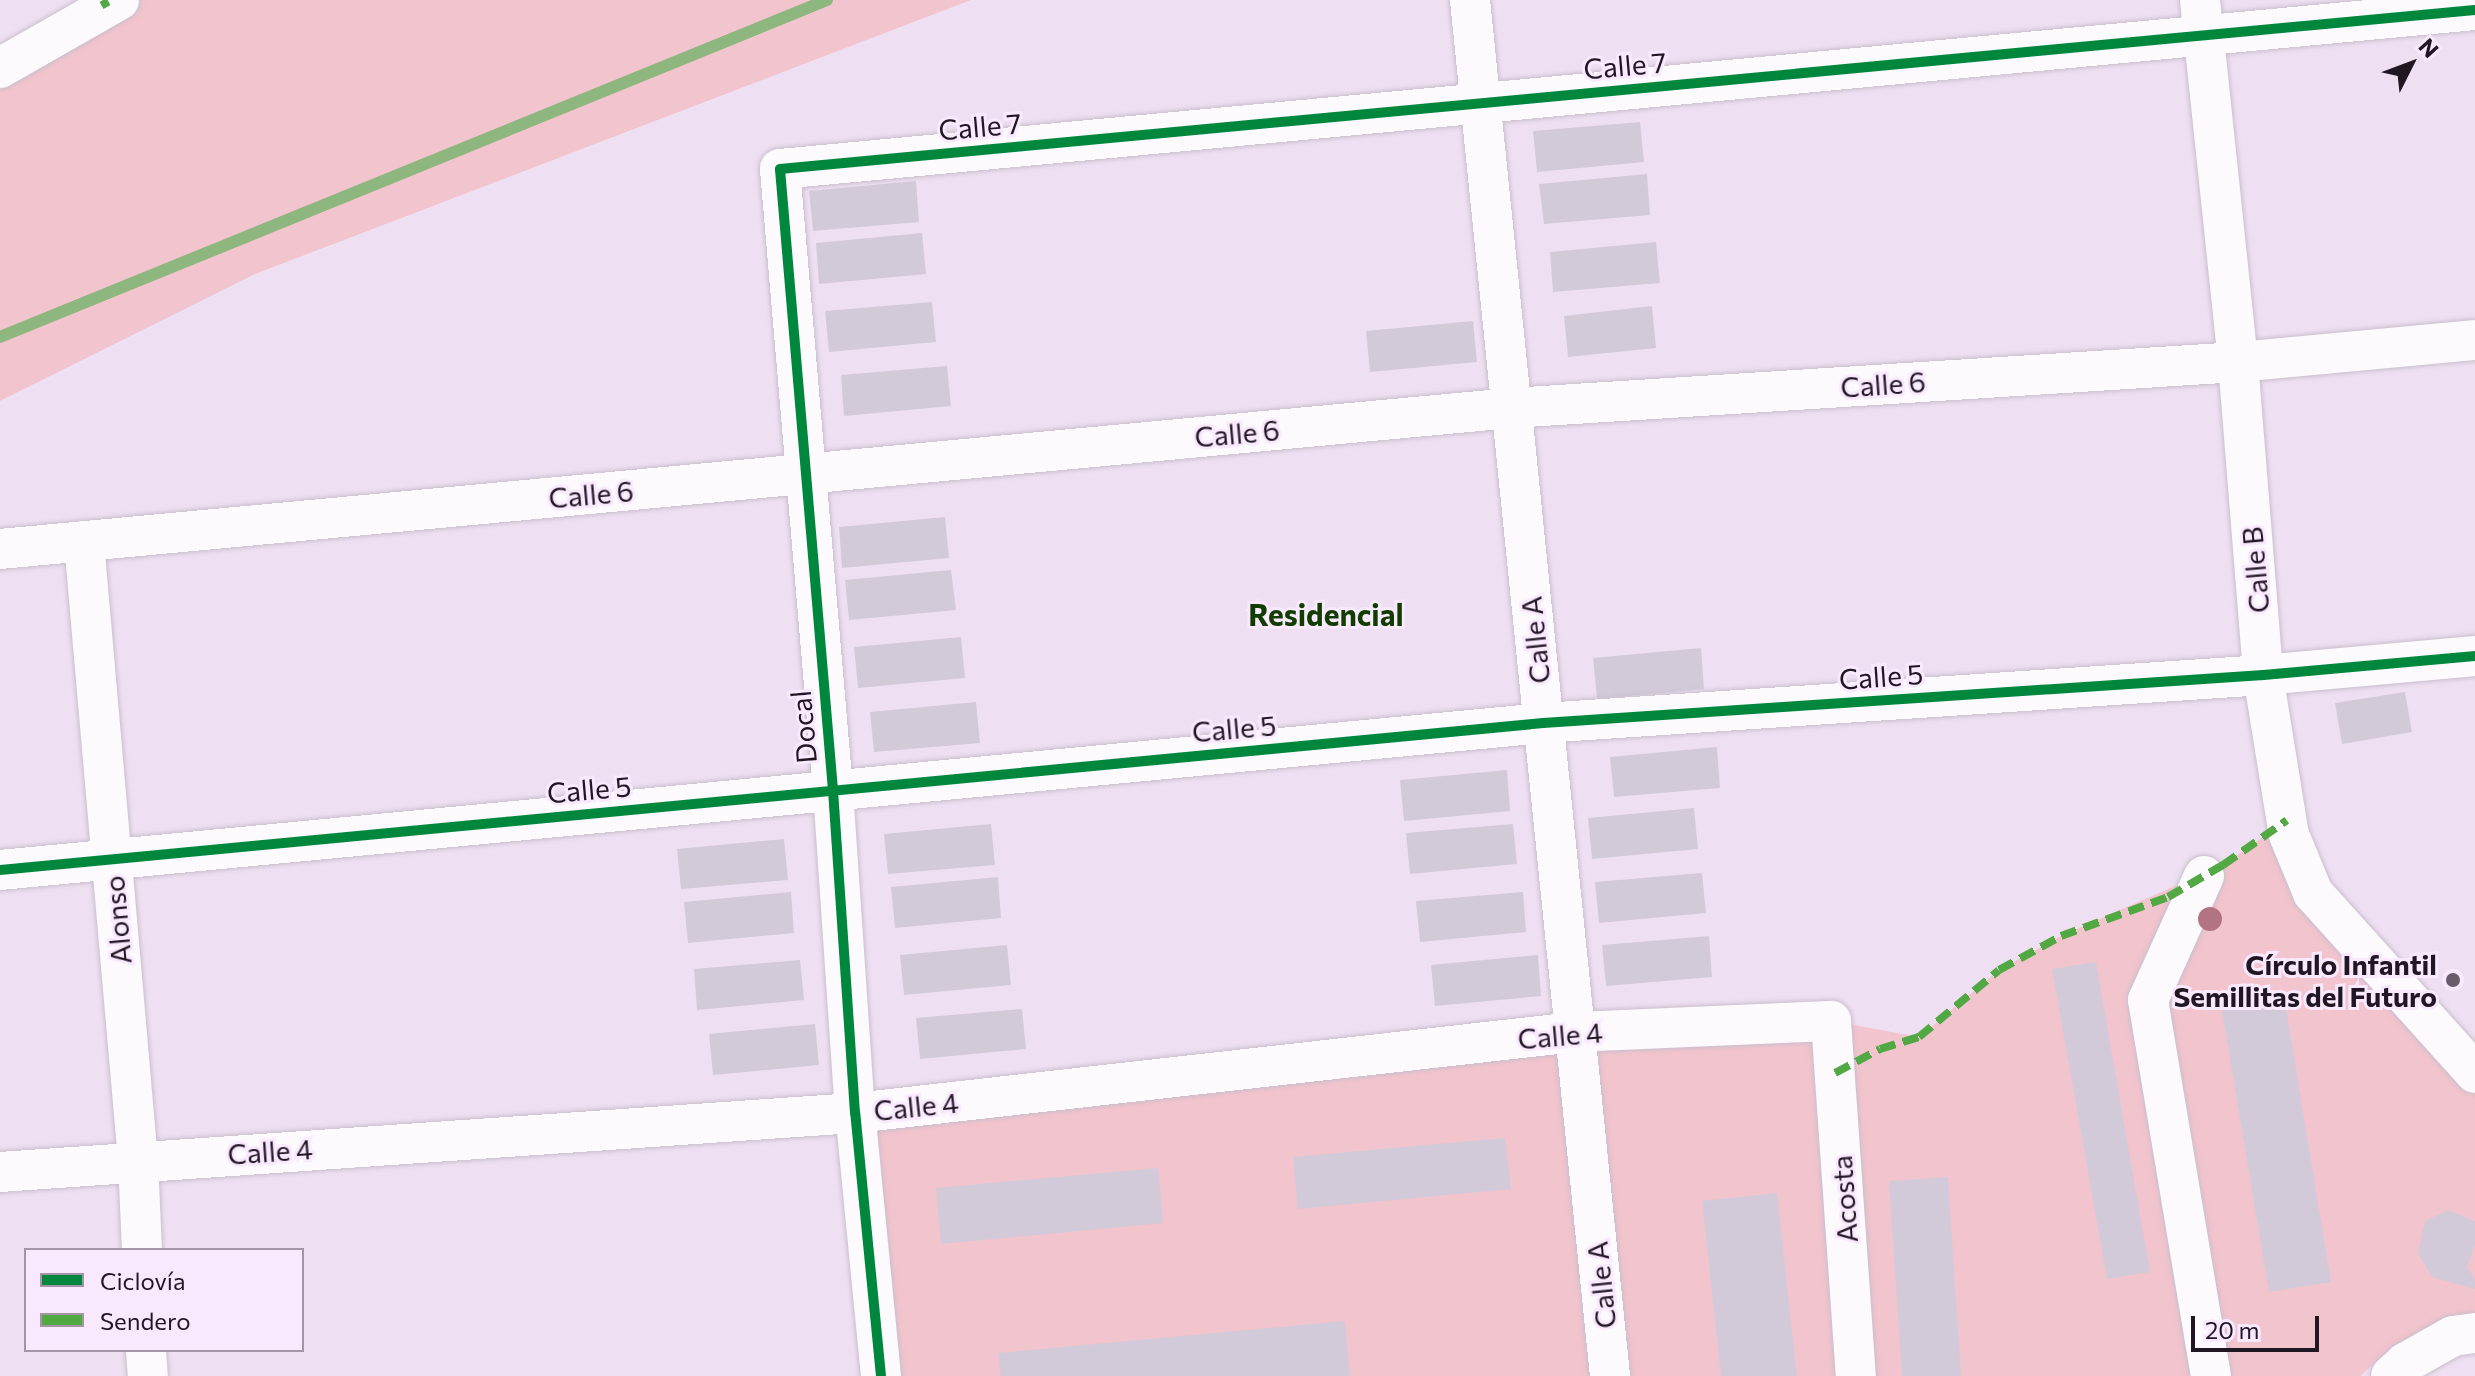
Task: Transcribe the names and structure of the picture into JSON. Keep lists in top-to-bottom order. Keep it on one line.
{"streets":{"street":["Calle 7","Calle 6","Calle B","Calle A","Calle 5","Docal","Alonso","Calle 4","Acosta"]},"crossings":[["Calle 7","Calle B"],["Calle 7","Calle A"],["Calle 7","Docal"],["Calle 6","Calle B"],["Calle 6","Calle A"],["Calle 6","Docal"],["Calle 6","Alonso"],["Calle B","Calle 5"],["Calle A","Calle 5"],["Calle A","Calle 4"],["Calle 5","Docal"],["Calle 5","Alonso"],["Docal","Calle 4"],["Alonso","Calle 4"],["Calle 4","Acosta"]],"districts":["Residencial"],"places":["Círculo Infantil Semillitas del Futuro"],"legend":["Ciclovía","Sendero"],"scale_bar":"20 m","north":"top right"}
